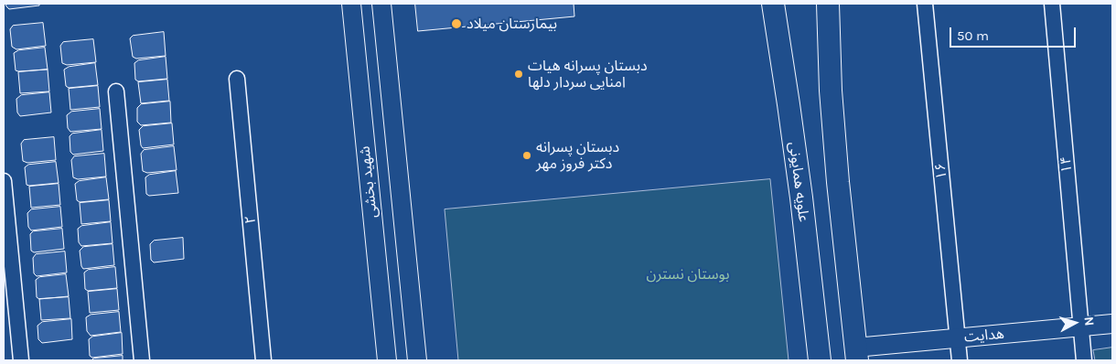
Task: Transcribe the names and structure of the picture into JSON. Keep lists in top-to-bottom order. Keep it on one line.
{"streets":{"main road":["علویه همایونی"],"street":["۱۴","۱۶","شهید بخشی","۲","هدایت"]},"crossings":[["۱۴","هدایت"],["۱۶","هدایت"]],"parks":["بوستان نسترن"],"places":["بیمارستان میلاد","دبستان پسرانه هیات امنایی سردار دلها","دبستان پسرانه دکتر فروز مهر"],"scale_bar":"50 m","north":"right"}
